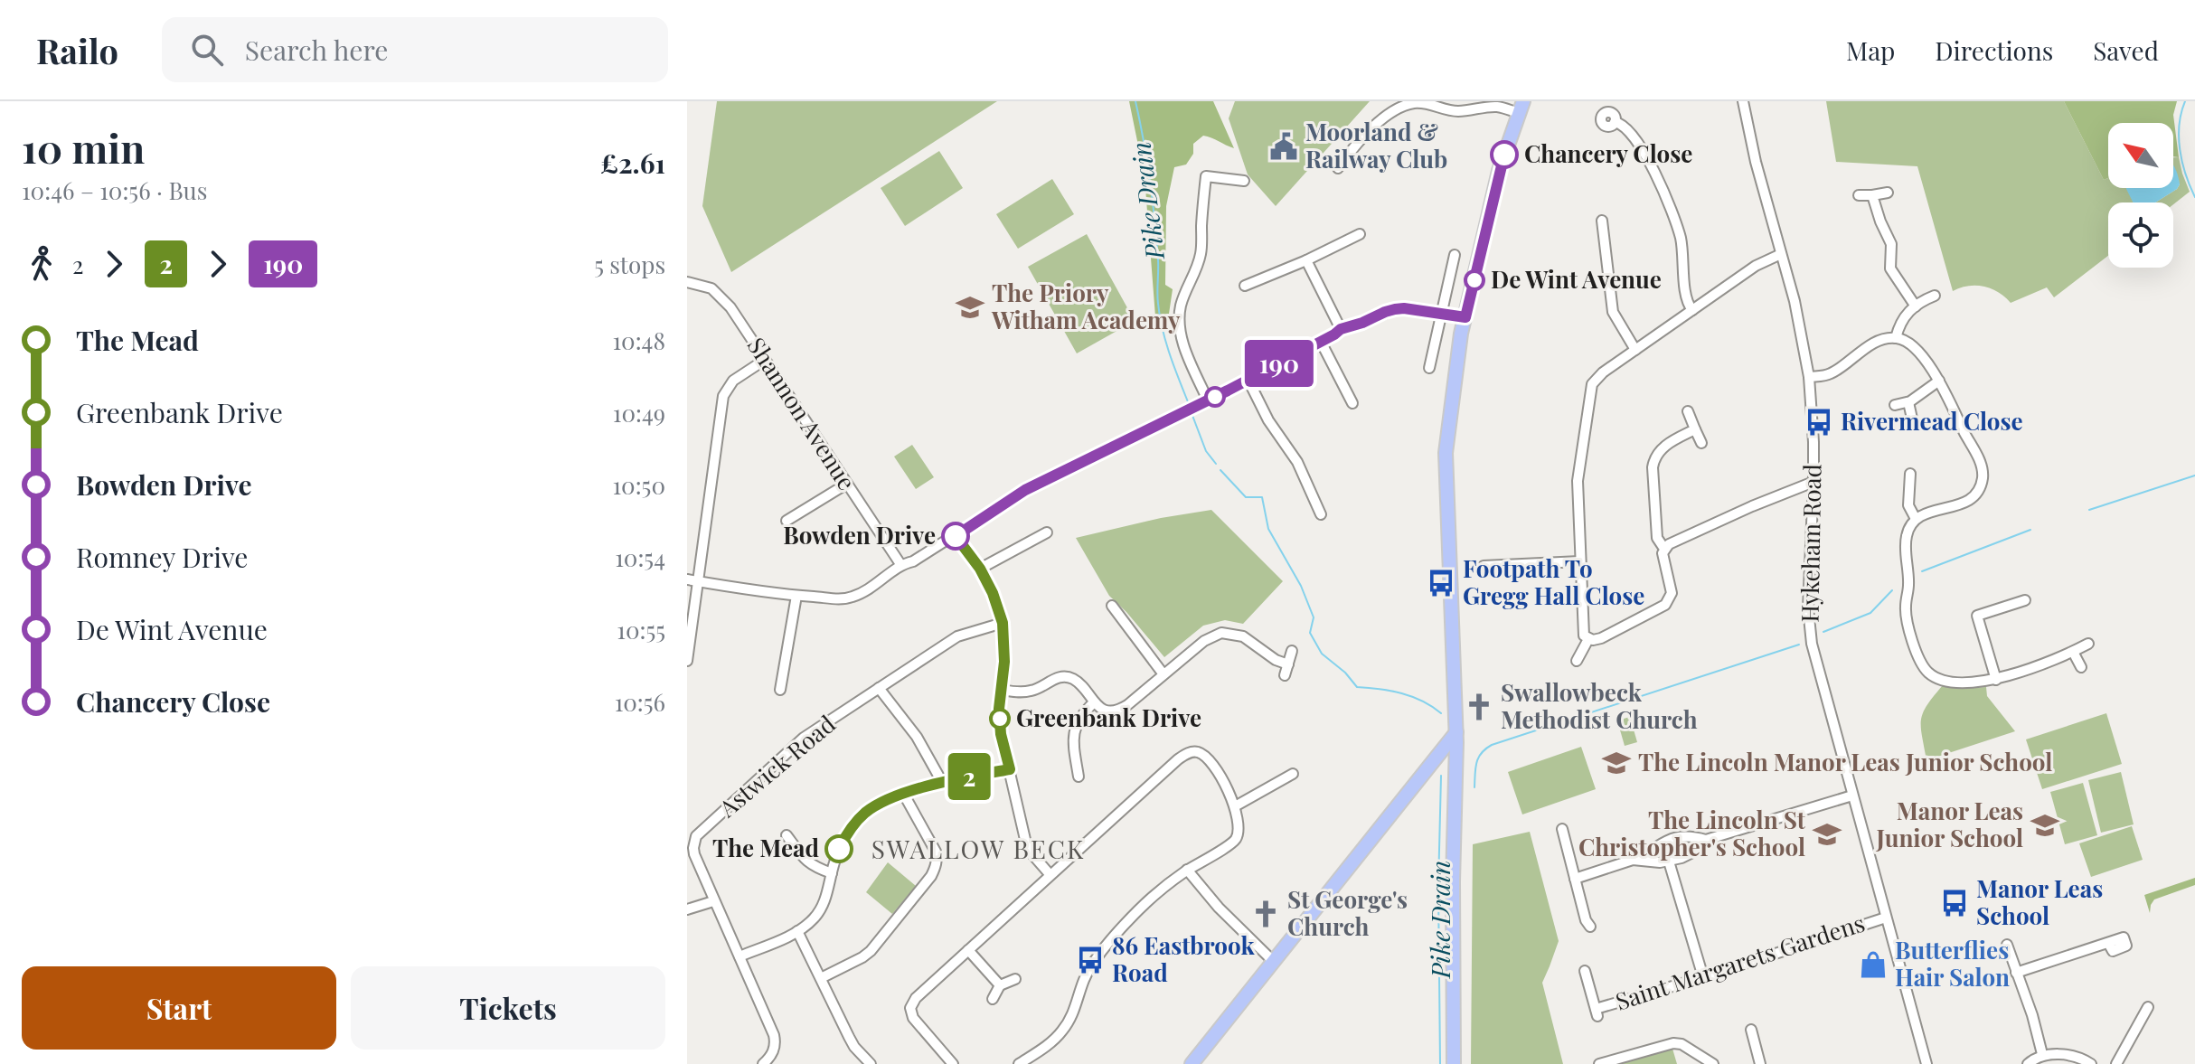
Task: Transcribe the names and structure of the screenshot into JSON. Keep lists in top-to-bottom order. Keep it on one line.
{"streets":{"street":["Shannon Avenue","Hykeham Road","Astwick Road","Saint Margarets Gardens"]},"crossings":[["Hykeham Road","Saint Margarets Gardens"]],"districts":["SWALLOW BECK"],"water":["Pike Drain"],"places":{"public building":["Moorland & Railway Club"],"other":["Chancery Close","De Wint Avenue","Bowden Drive","Greenbank Drive","The Mead"],"school or university":["The Priory Witham Academy","The Lincoln Manor Leas Junior School","Manor Leas Junior School","The Lincoln St Christopher's School"],"bus stop":["Rivermead Close","Footpath To Gregg Hall Close","Manor Leas School","86 Eastbrook Road"],"church":["Swallowbeck Methodist Church","St George's Church"],"shop":["Butterflies Hair Salon"]},"lines":["bus line 190","bus line 2"],"north":"top left","page":{"header":"Railo","search":"Search here","nav":["Map","Directions","Saved"],"heading":["10 min","10:46 – 10:56 · Bus","£2.61"],"on_map":["2","190"],"legs":["2","2","190","5 stops"],"list":[{"name":"The Mead","value":"10:48"},{"name":"Greenbank Drive","value":"10:49"},{"name":"Bowden Drive","value":"10:50"},{"name":"Romney Drive","value":"10:54"},{"name":"De Wint Avenue","value":"10:55"},{"name":"Chancery Close","value":"10:56"}],"buttons":["Start","Tickets"]}}
